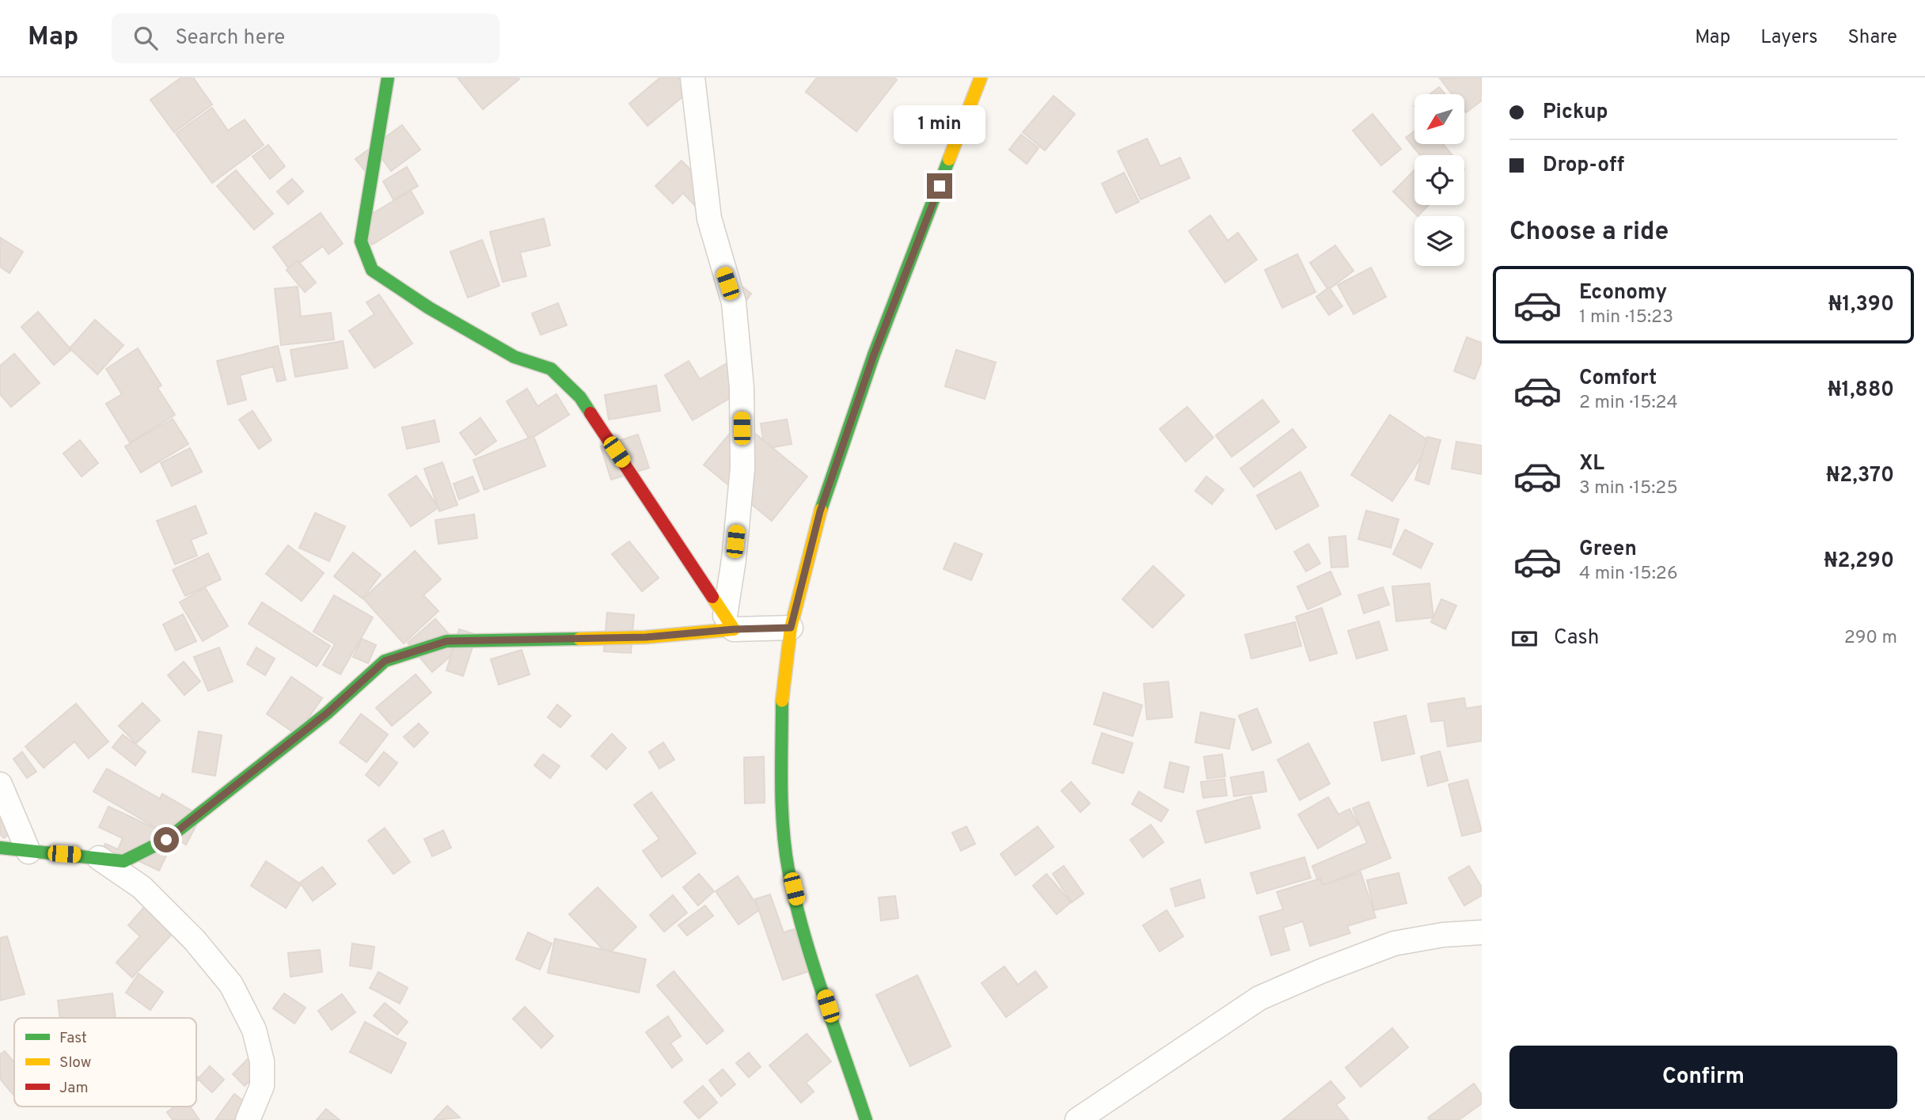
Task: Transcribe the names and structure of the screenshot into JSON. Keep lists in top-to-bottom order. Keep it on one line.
{"legend":["Fast","Slow","Jam"],"north":"bottom left","page":{"header":"Map","search":"Search here","nav":["Map","Layers","Share"],"banner":["Pickup","Drop-off"],"bubble":"1 min","heading":"Choose a ride","list":[{"name":"Economy","note":"1 min · 15:23","value":"₦1,390"},{"name":"Comfort","note":"2 min · 15:24","value":"₦1,880"},{"name":"XL","note":"3 min · 15:25","value":"₦2,370"},{"name":"Green","note":"4 min · 15:26","value":"₦2,290"}],"pay":["Cash","290 m"],"buttons":"Confirm"}}
